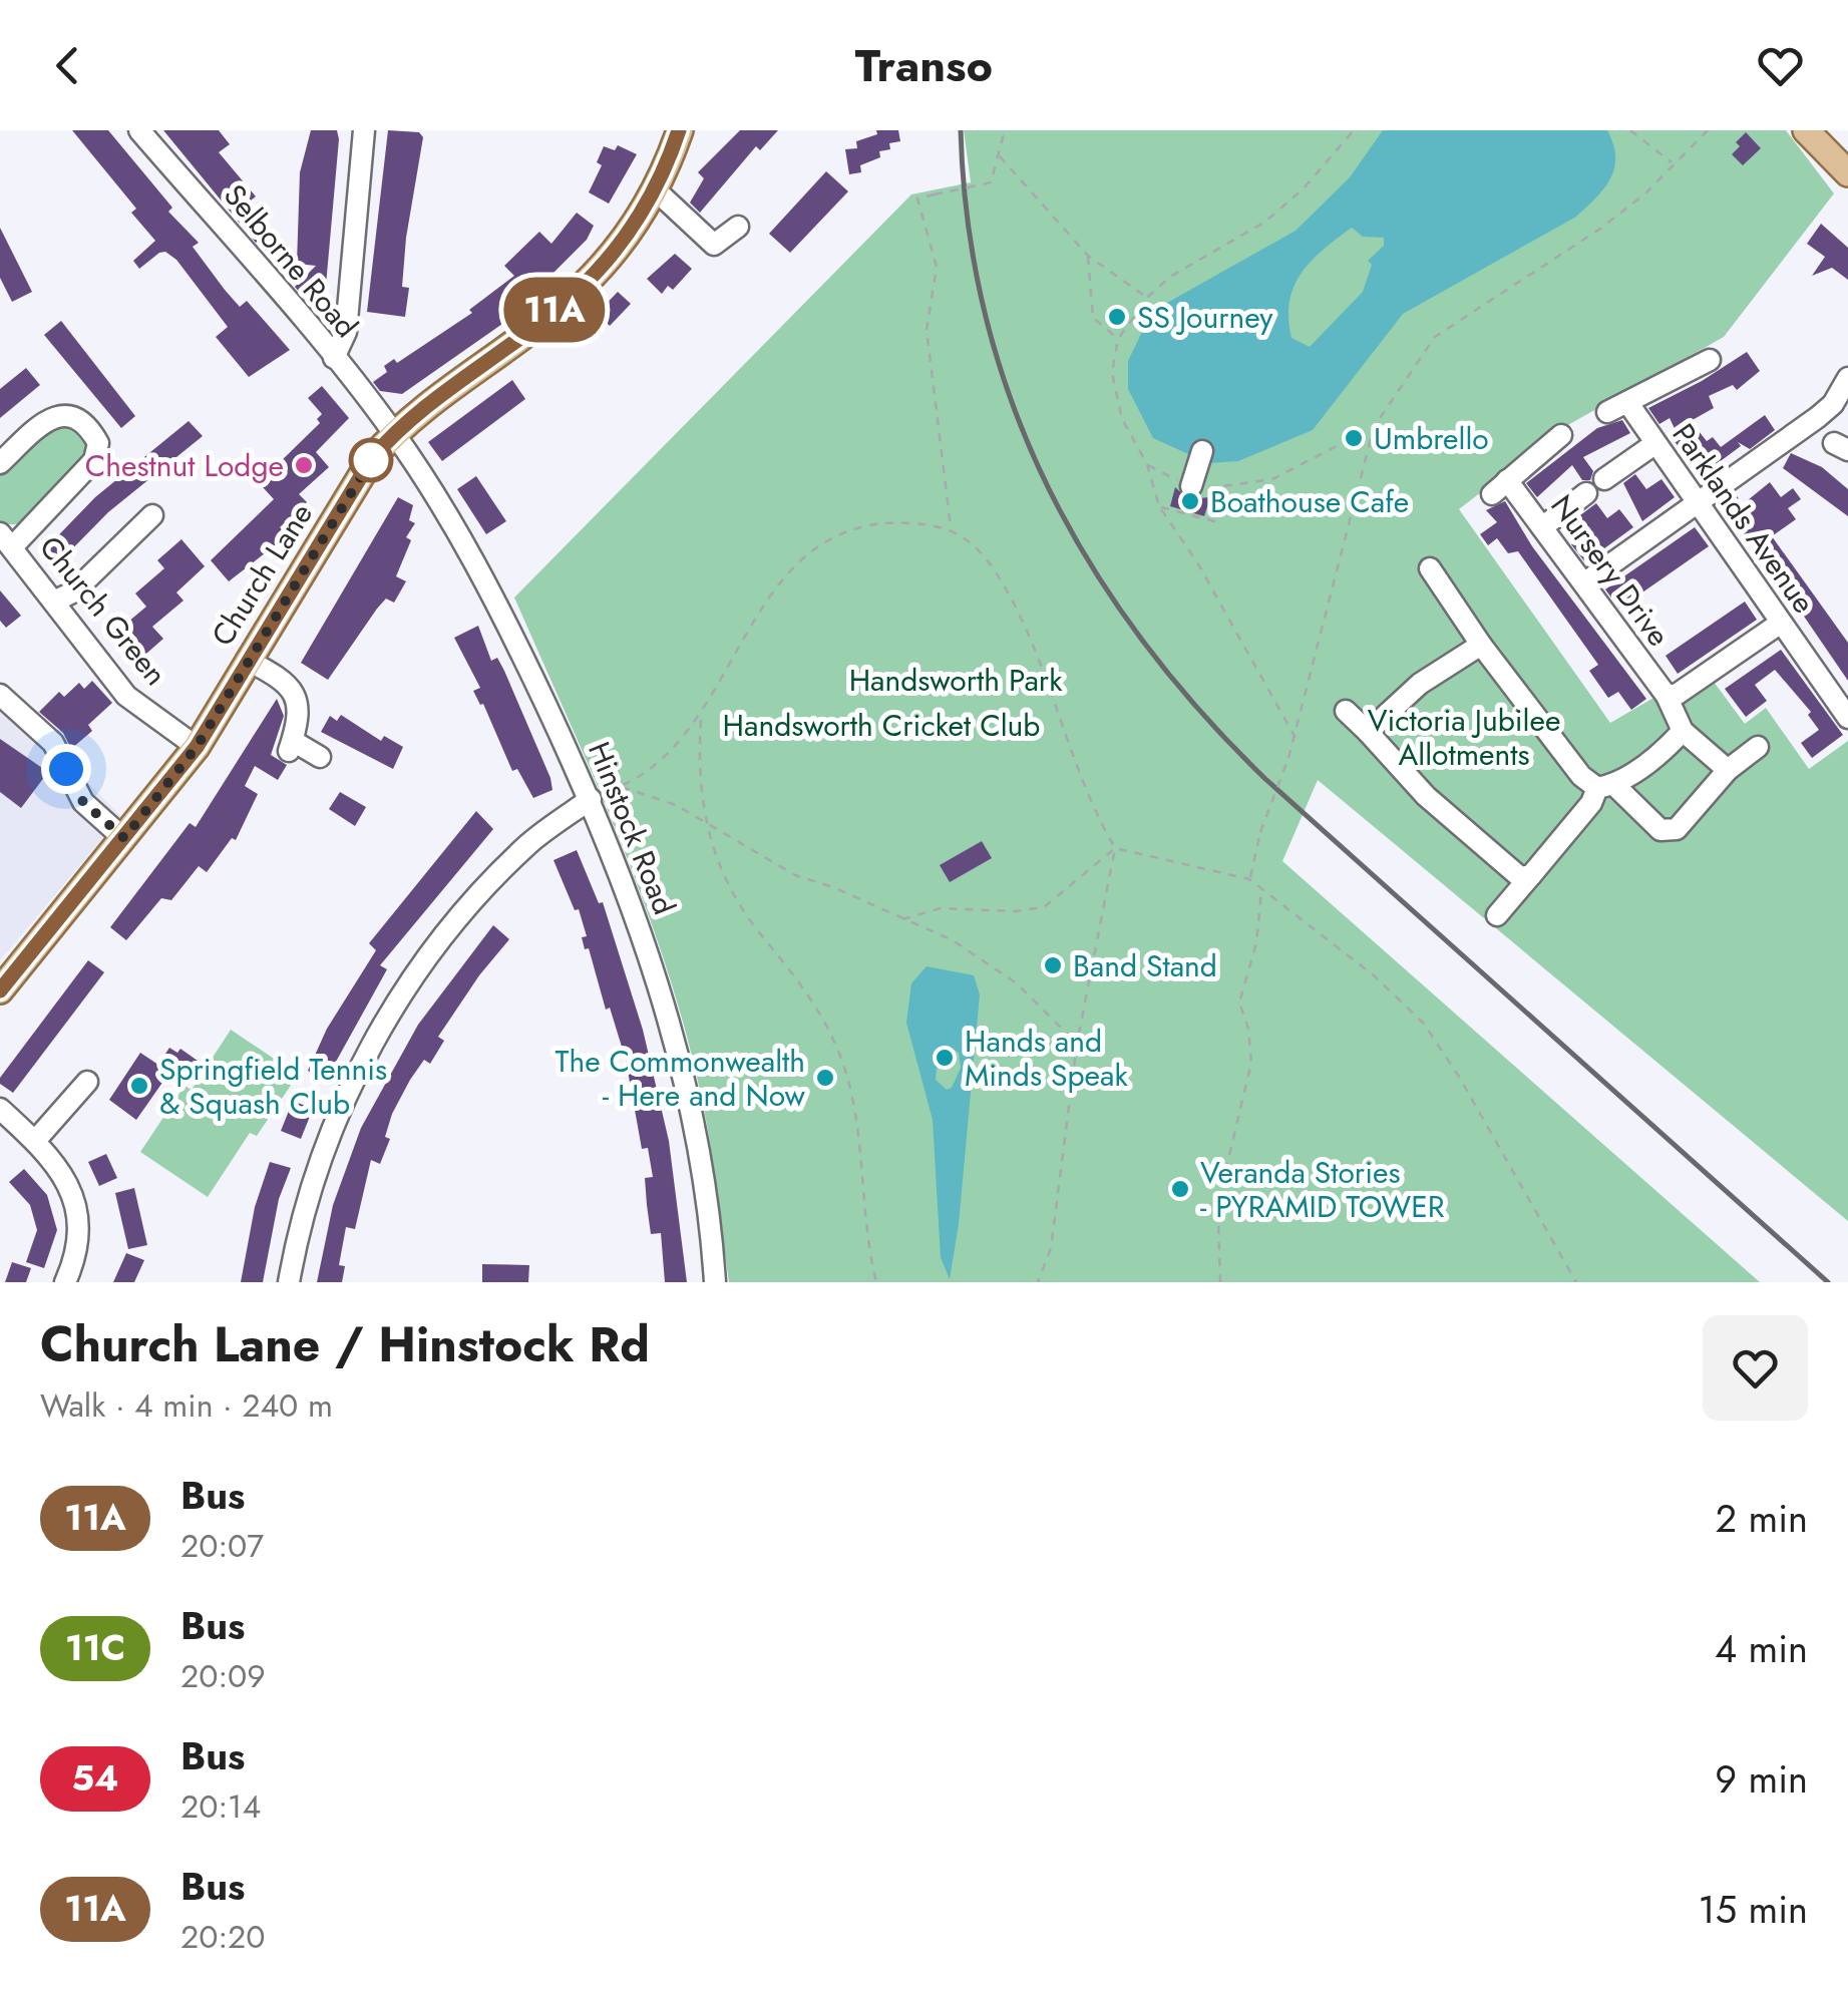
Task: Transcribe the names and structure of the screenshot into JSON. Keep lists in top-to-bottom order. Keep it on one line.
{"streets":{"main road":["Church Lane"],"street":["Selborne Road","Parklands Avenue","Nursery Drive","Church Green","Hinstock Road"]},"crossings":[["Selborne Road","Church Lane"],["Selborne Road","Hinstock Road"],["Church Lane","Church Green"],["Church Lane","Hinstock Road"]],"parks":["Handsworth Park","Victoria Jubilee Allotments","Handsworth Cricket Club"],"places":["SS Journey","Umbrello","Chestnut Lodge","Boathouse Cafe","Band Stand","Hands and Minds Speak","The Commonwealth - Here and Now","Springfield Tennis & Squash Club","Veranda Stories - PYRAMID TOWER"],"lines":["bus line 11A"],"page":{"header":"Transo","on_map":"11A","heading":["Church Lane / Hinstock Rd","Walk · 4 min · 240 m"],"list":[{"mark":"11A","name":"Bus","note":"20:07","value":"2 min"},{"mark":"11C","name":"Bus","note":"20:09","value":"4 min"},{"mark":"54","name":"Bus","note":"20:14","value":"9 min"},{"mark":"11A","name":"Bus","note":"20:20","value":"15 min"}]}}
